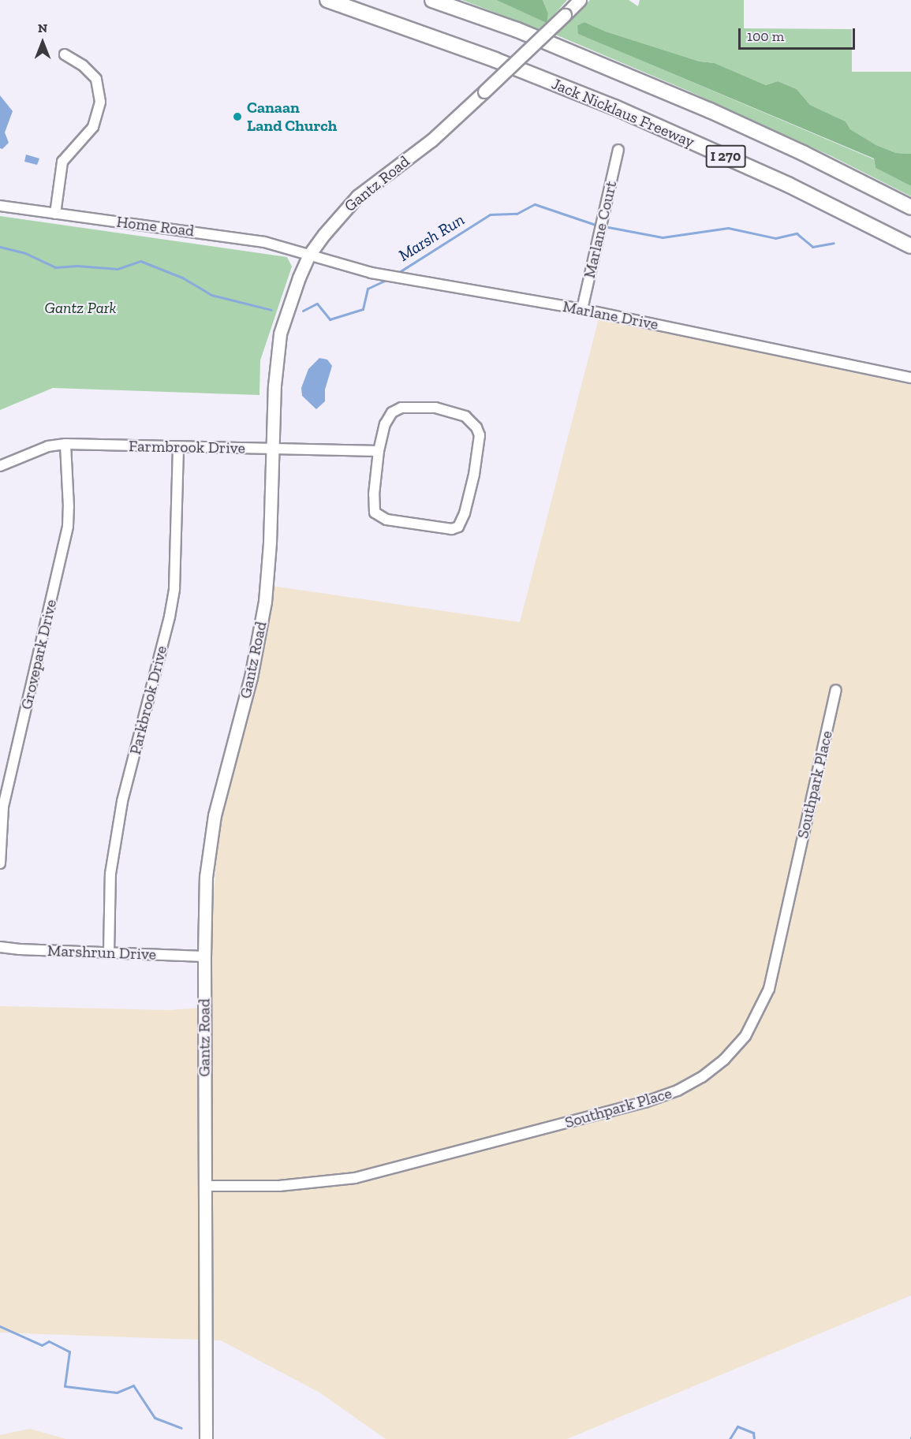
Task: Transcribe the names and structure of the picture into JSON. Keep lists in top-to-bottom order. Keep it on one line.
{"streets":{"highway":["Jack Nicklaus Freeway","I 270"],"main road":["Gantz Road"],"street":["Home Road","Marlane Court","Marlane Drive","Farmbrook Drive","Grovepark Drive","Parkbrook Drive","Southpark Place","Marshrun Drive"]},"crossings":[["Gantz Road","Home Road"],["Gantz Road","Marlane Drive"],["Gantz Road","Farmbrook Drive"],["Gantz Road","Southpark Place"],["Gantz Road","Marshrun Drive"],["Home Road","Marlane Drive"],["Marlane Court","Marlane Drive"],["Farmbrook Drive","Grovepark Drive"],["Farmbrook Drive","Parkbrook Drive"],["Parkbrook Drive","Marshrun Drive"]],"water":["Marsh Run"],"parks":["Gantz Park"],"places":["Canaan Land Church"],"scale_bar":"100 m","north":"top"}
